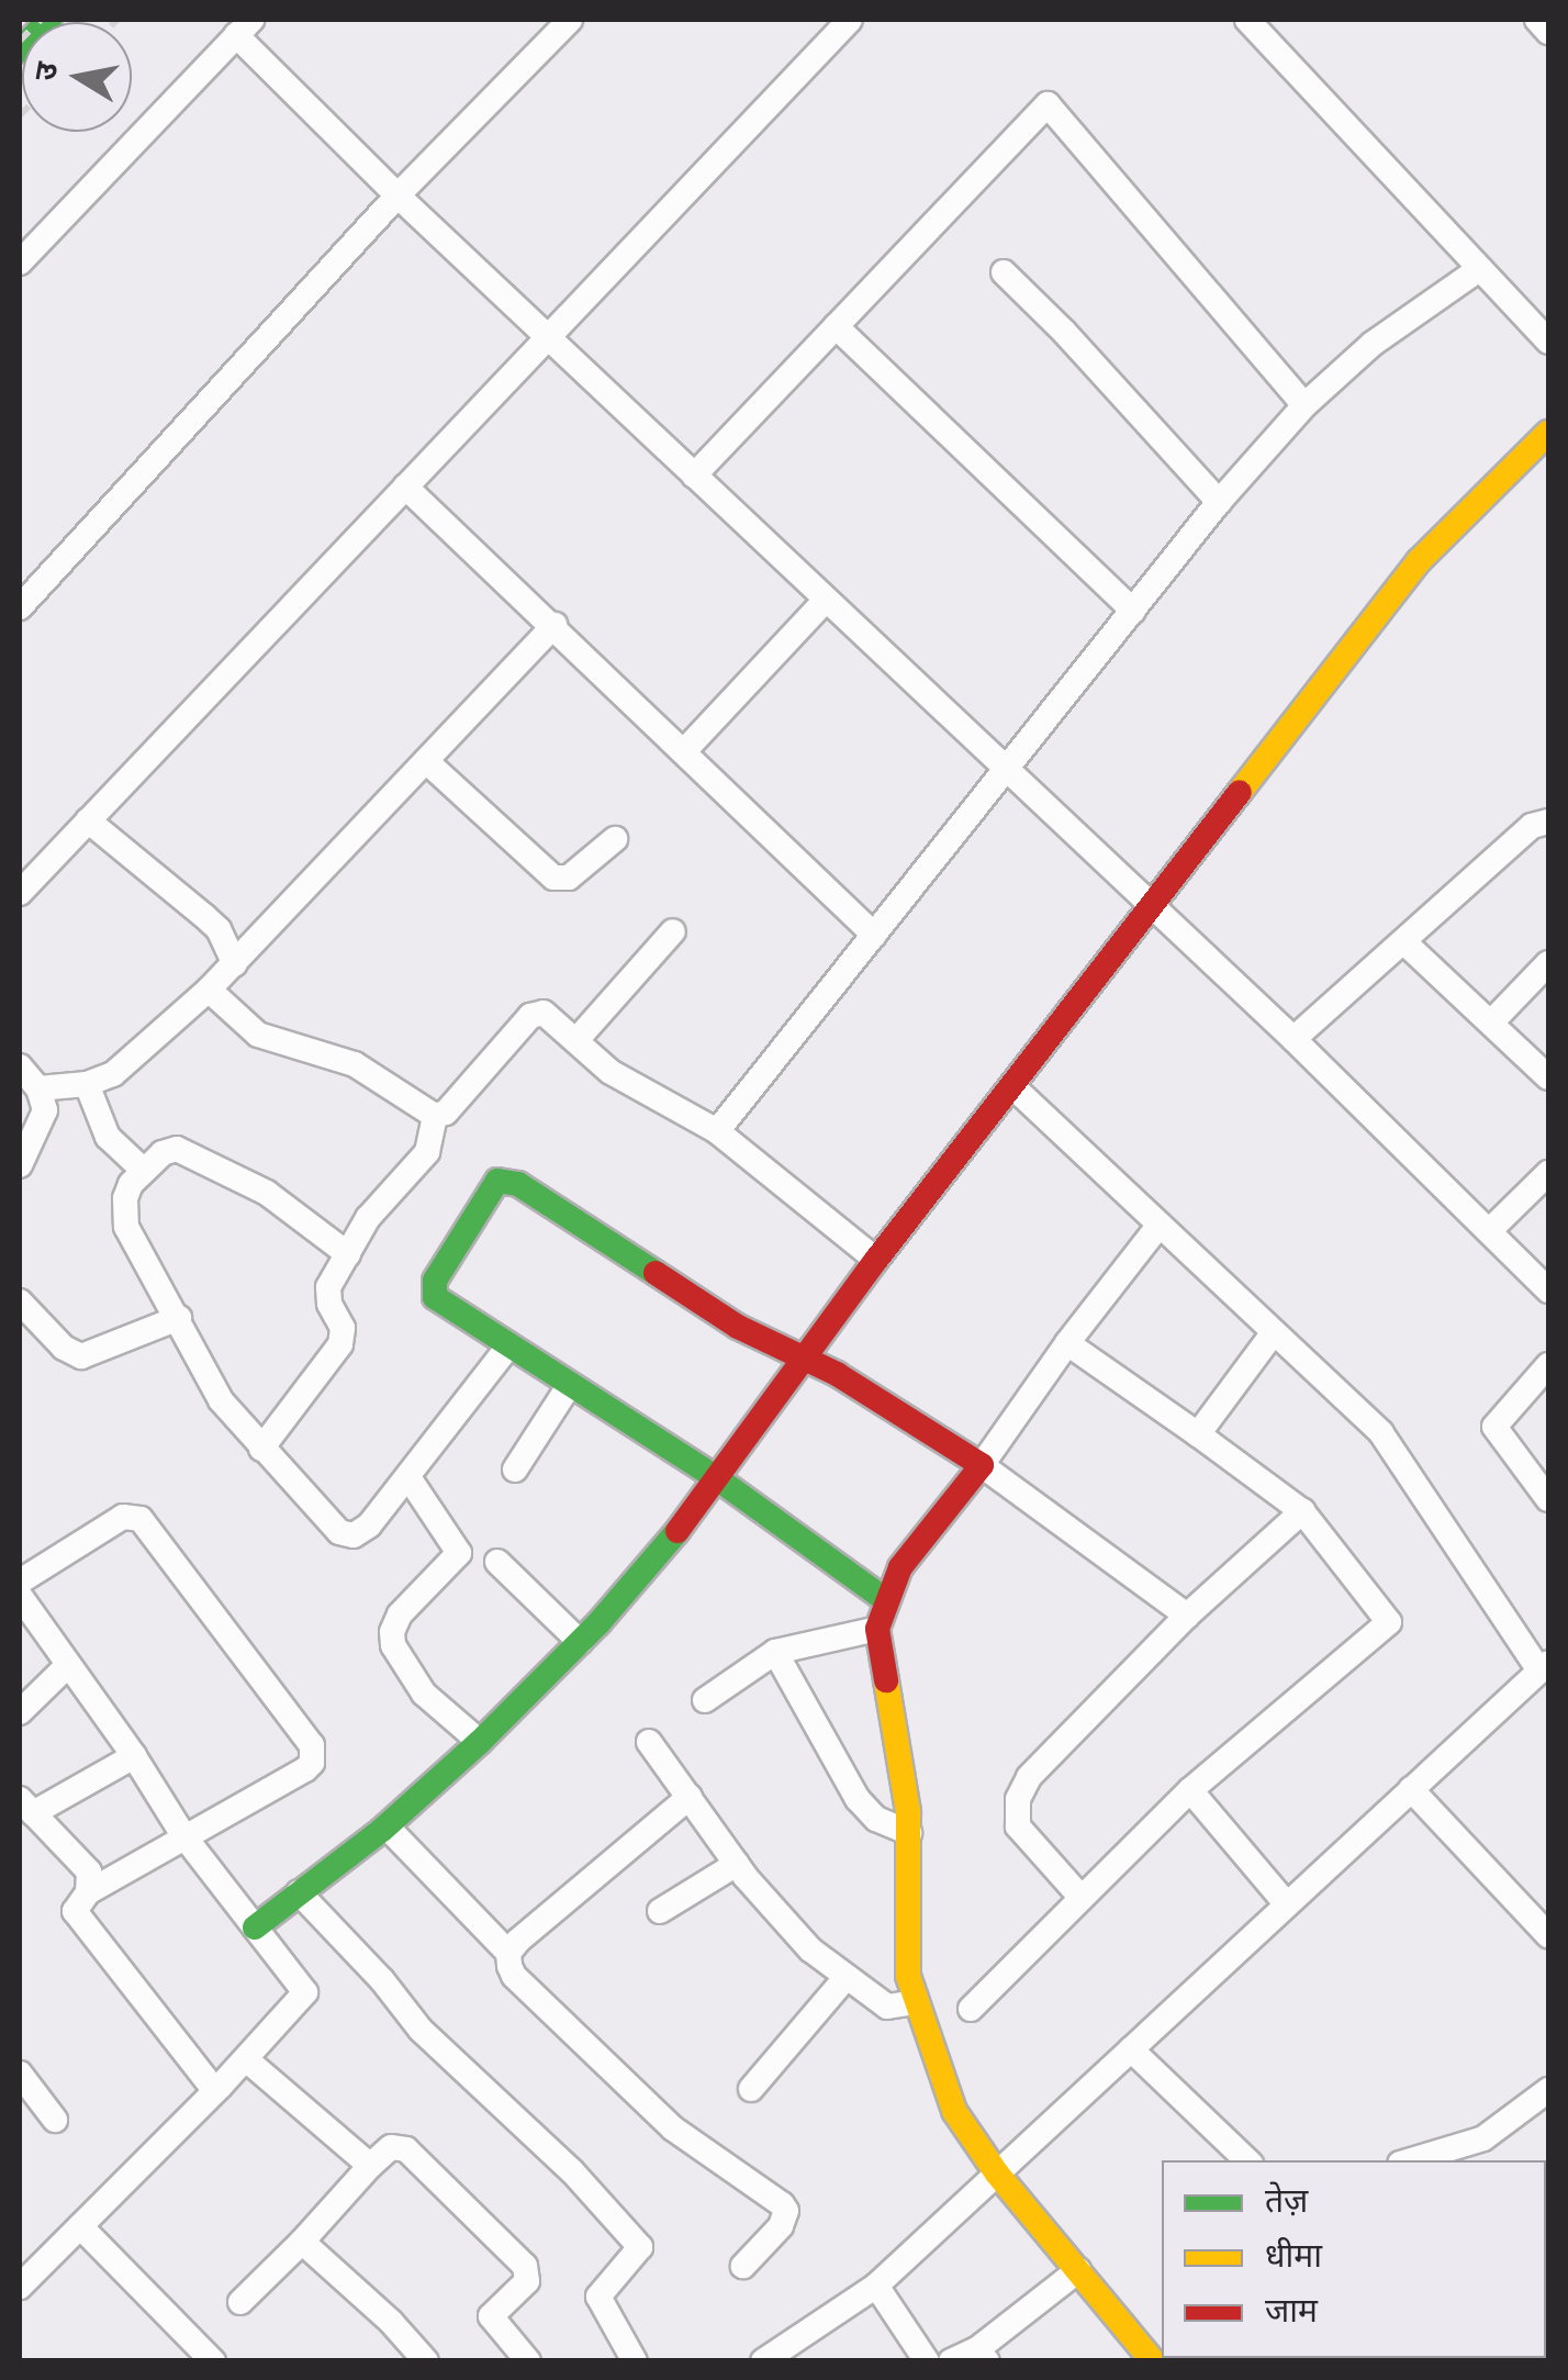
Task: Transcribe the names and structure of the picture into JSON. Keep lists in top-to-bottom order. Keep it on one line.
{"legend":["तेज़","धीमा","जाम"],"north":"left"}
